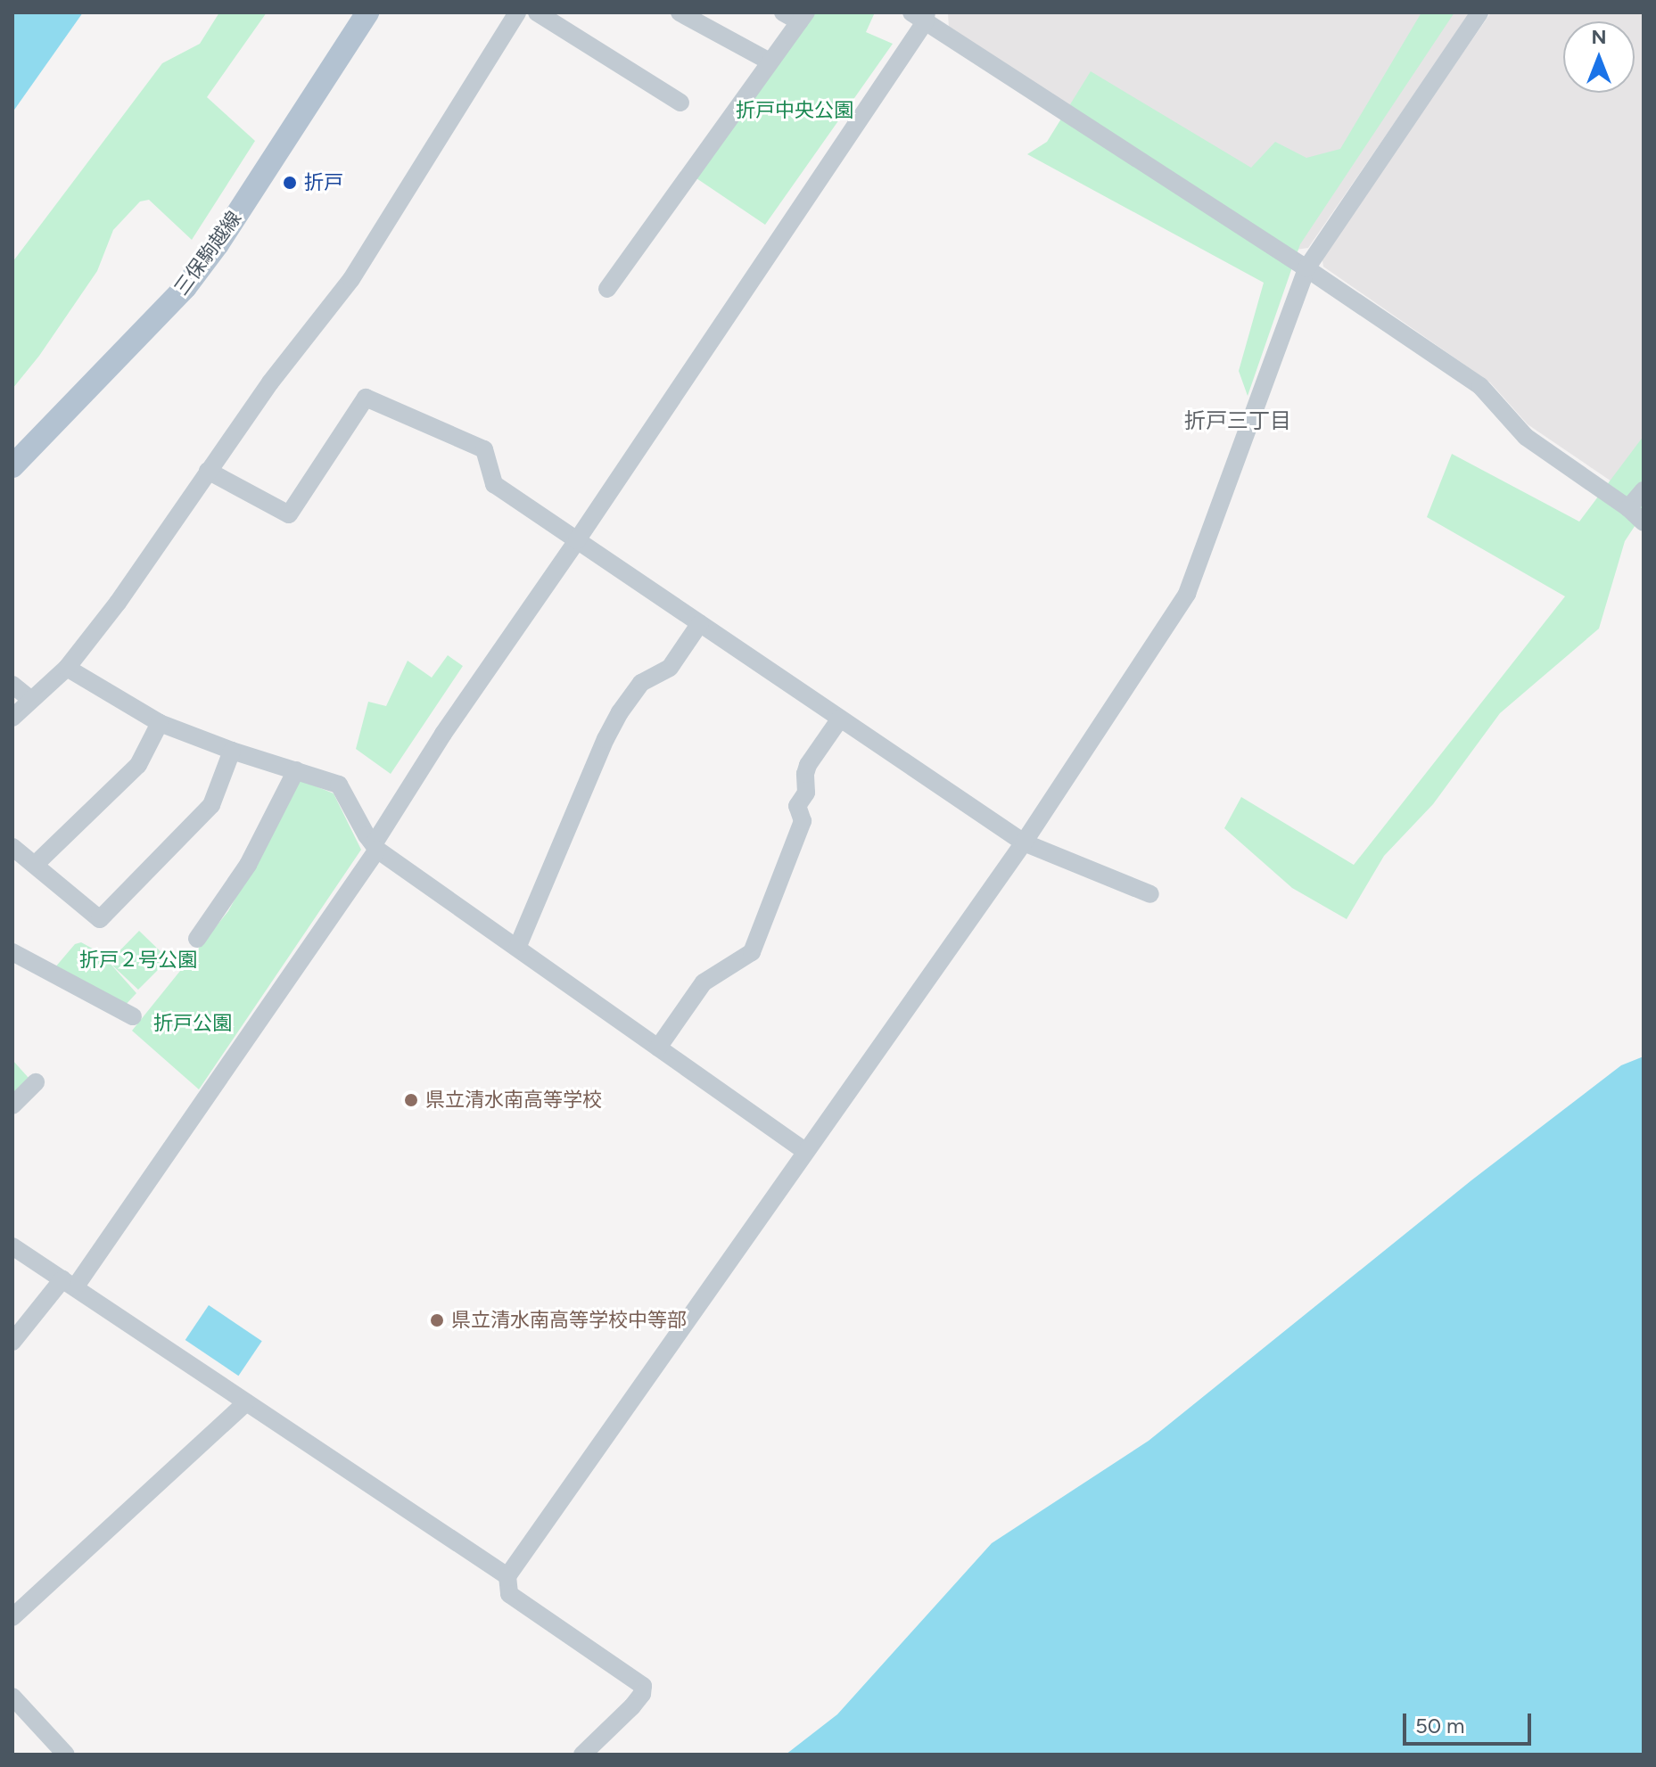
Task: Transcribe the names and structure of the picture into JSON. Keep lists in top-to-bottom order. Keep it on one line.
{"streets":{"main road":["三保駒越線"]},"districts":["折戸三丁目"],"parks":["折戸中央公園","折戸２号公園","折戸公園"],"places":["折戸","県立清水南高等学校","県立清水南高等学校中等部"],"scale_bar":"50 m","north":"top"}
